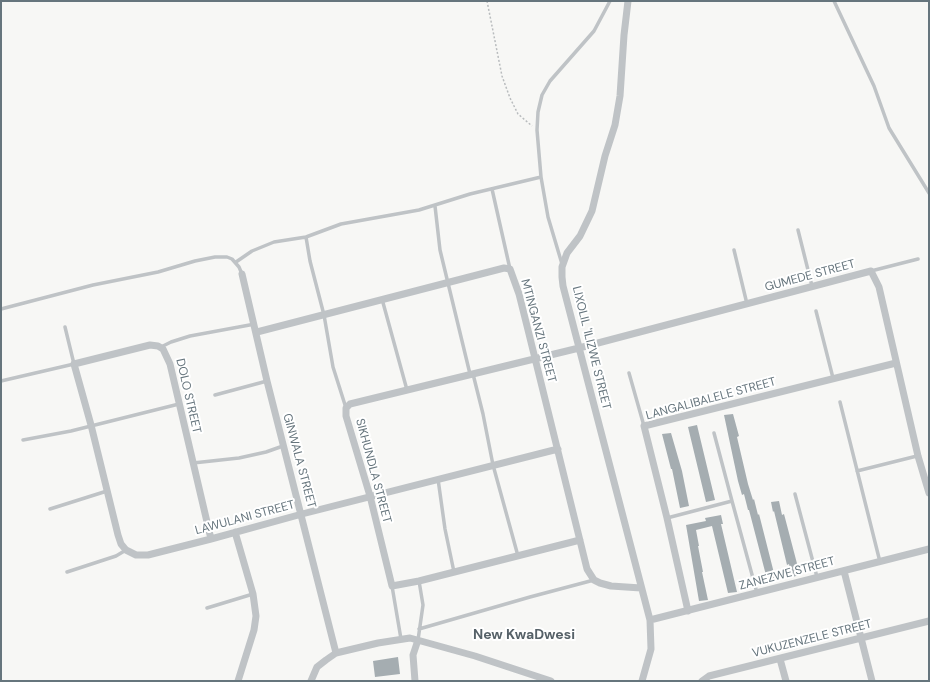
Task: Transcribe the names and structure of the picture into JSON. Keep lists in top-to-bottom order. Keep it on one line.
{"streets":{"street":["GUMEDE STREET","MTINGANZI STREET","LIXOLIL 'ILIZWE STREET","DOLO STREET","LANGALIBALELE STREET","GINWALA STREET","SIKHUNDLA STREET","LAWULANI STREET","ZANEZWE STREET","VUKUZENZELE STREET"]},"crossings":[["GUMEDE STREET","LIXOLIL 'ILIZWE STREET"],["GUMEDE STREET","LANGALIBALELE STREET"],["GUMEDE STREET","SIKHUNDLA STREET"],["MTINGANZI STREET","GINWALA STREET"],["MTINGANZI STREET","SIKHUNDLA STREET"],["MTINGANZI STREET","LAWULANI STREET"],["LIXOLIL 'ILIZWE STREET","SIKHUNDLA STREET"],["LIXOLIL 'ILIZWE STREET","ZANEZWE STREET"],["DOLO STREET","LAWULANI STREET"],["LANGALIBALELE STREET","ZANEZWE STREET"],["GINWALA STREET","LAWULANI STREET"],["SIKHUNDLA STREET","LAWULANI STREET"]],"districts":["New KwaDwesi"]}
